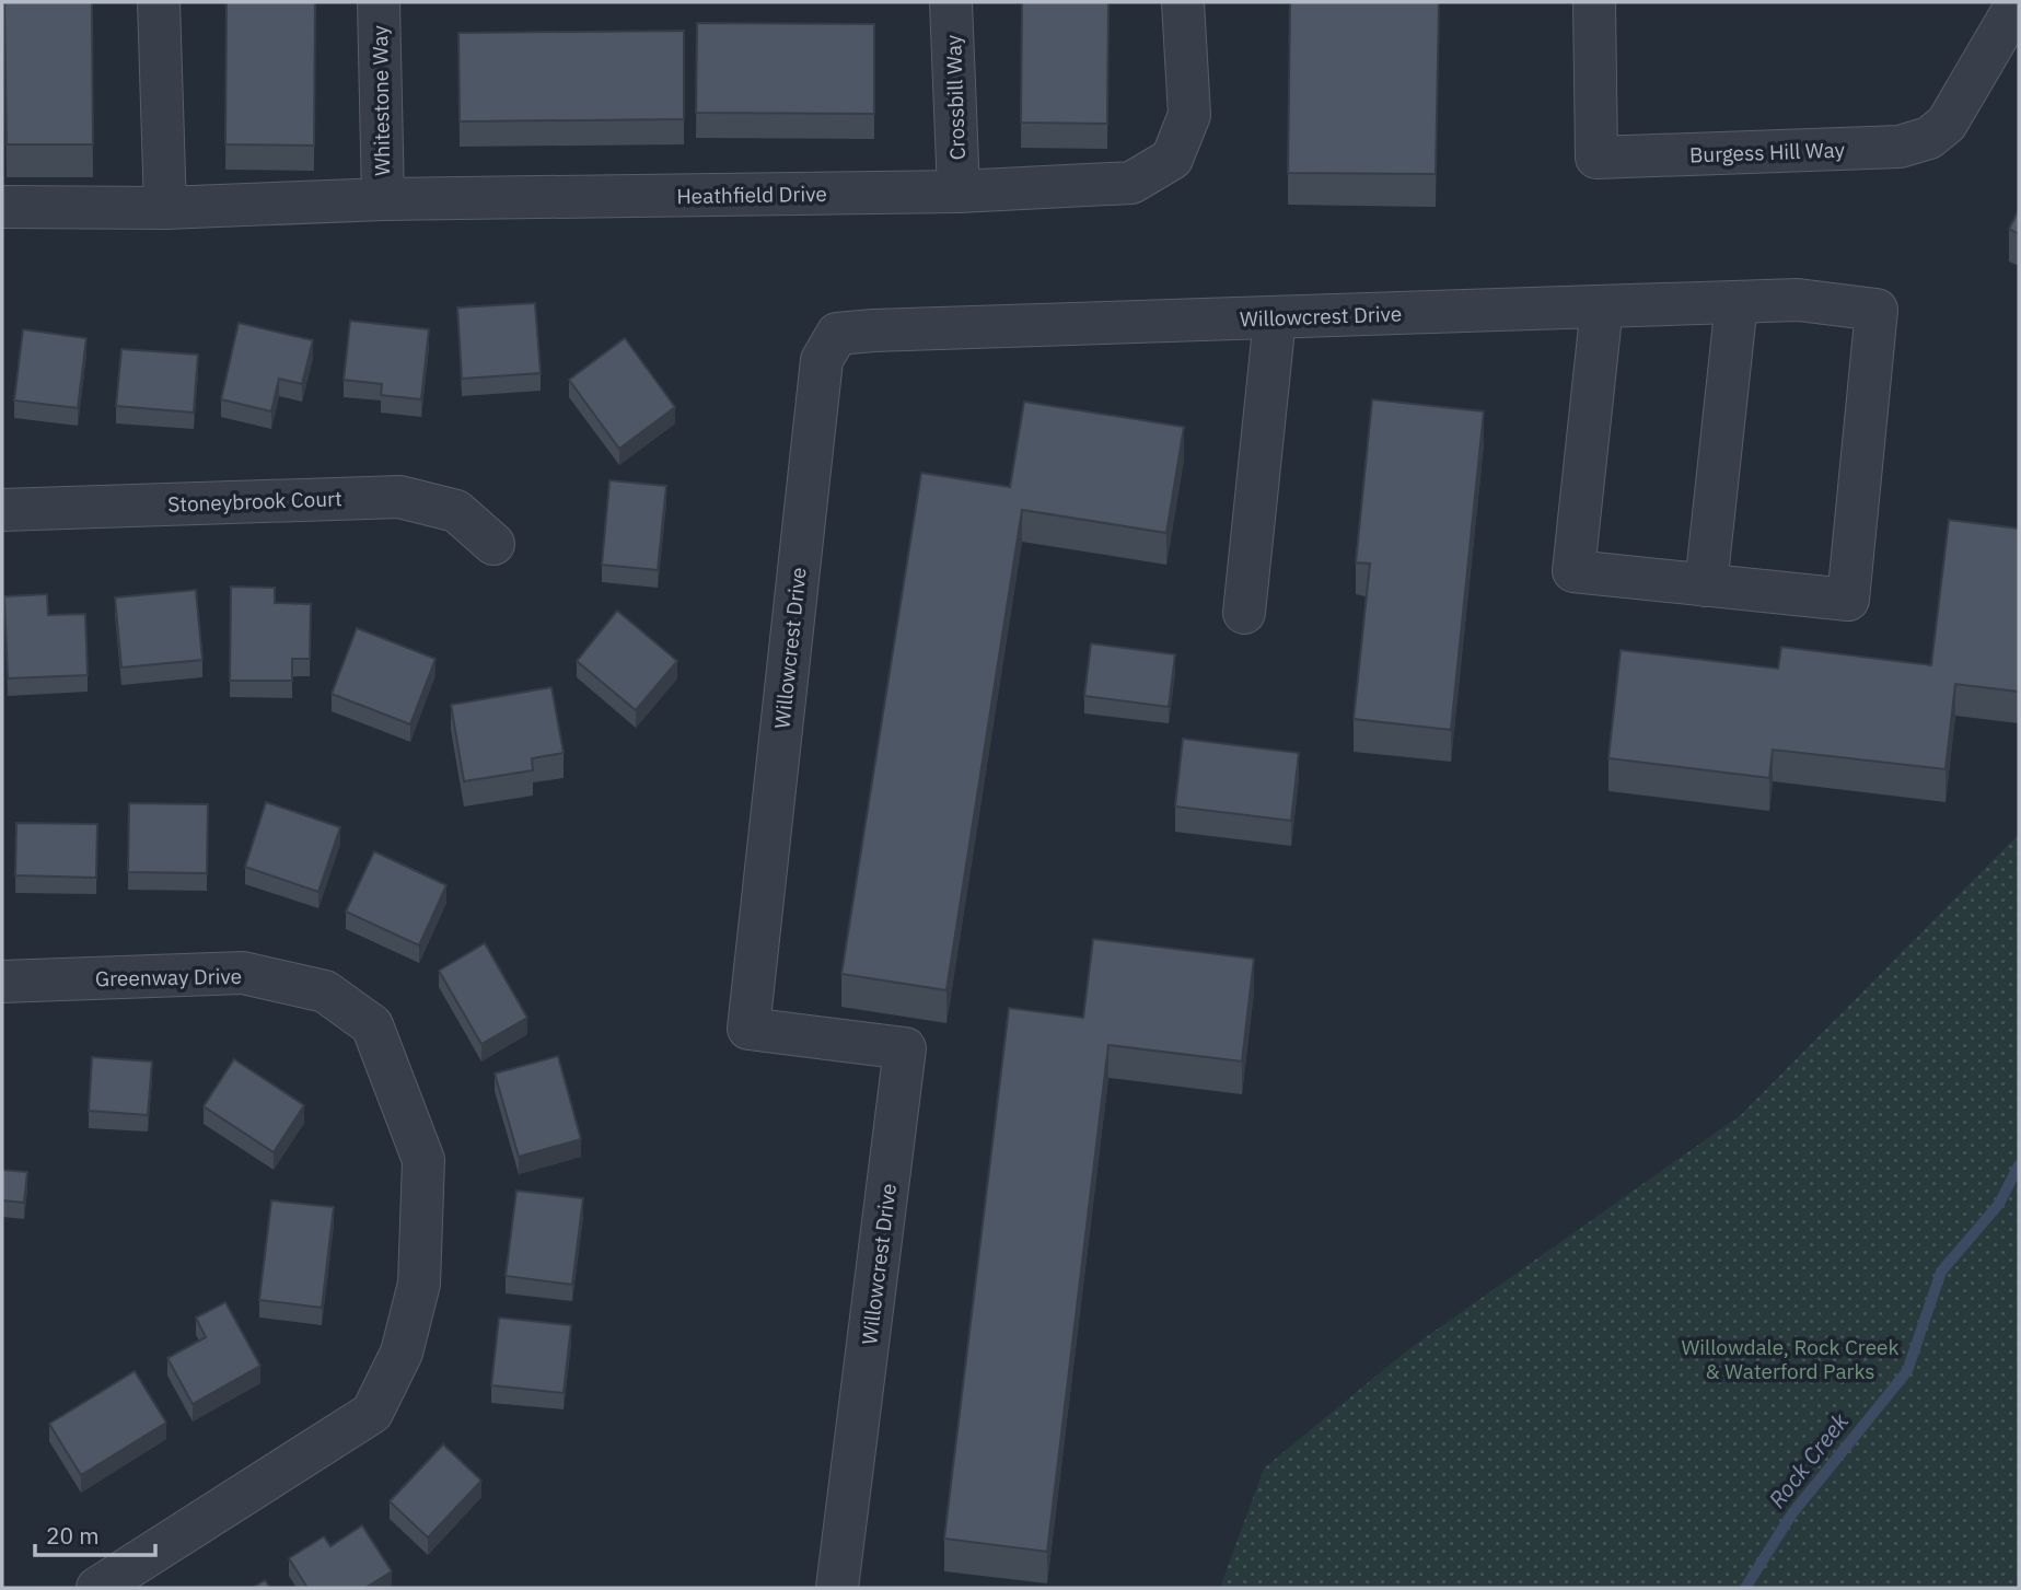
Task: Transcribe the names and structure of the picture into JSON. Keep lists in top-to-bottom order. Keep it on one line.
{"streets":{"street":["Crossbill Way","Whitestone Way","Burgess Hill Way","Heathfield Drive","Willowcrest Drive","Stoneybrook Court","Greenway Drive"]},"crossings":[["Crossbill Way","Heathfield Drive"],["Whitestone Way","Heathfield Drive"]],"water":["Rock Creek"],"parks":["Willowdale, Rock Creek & Waterford Parks"],"scale_bar":"20 m"}
